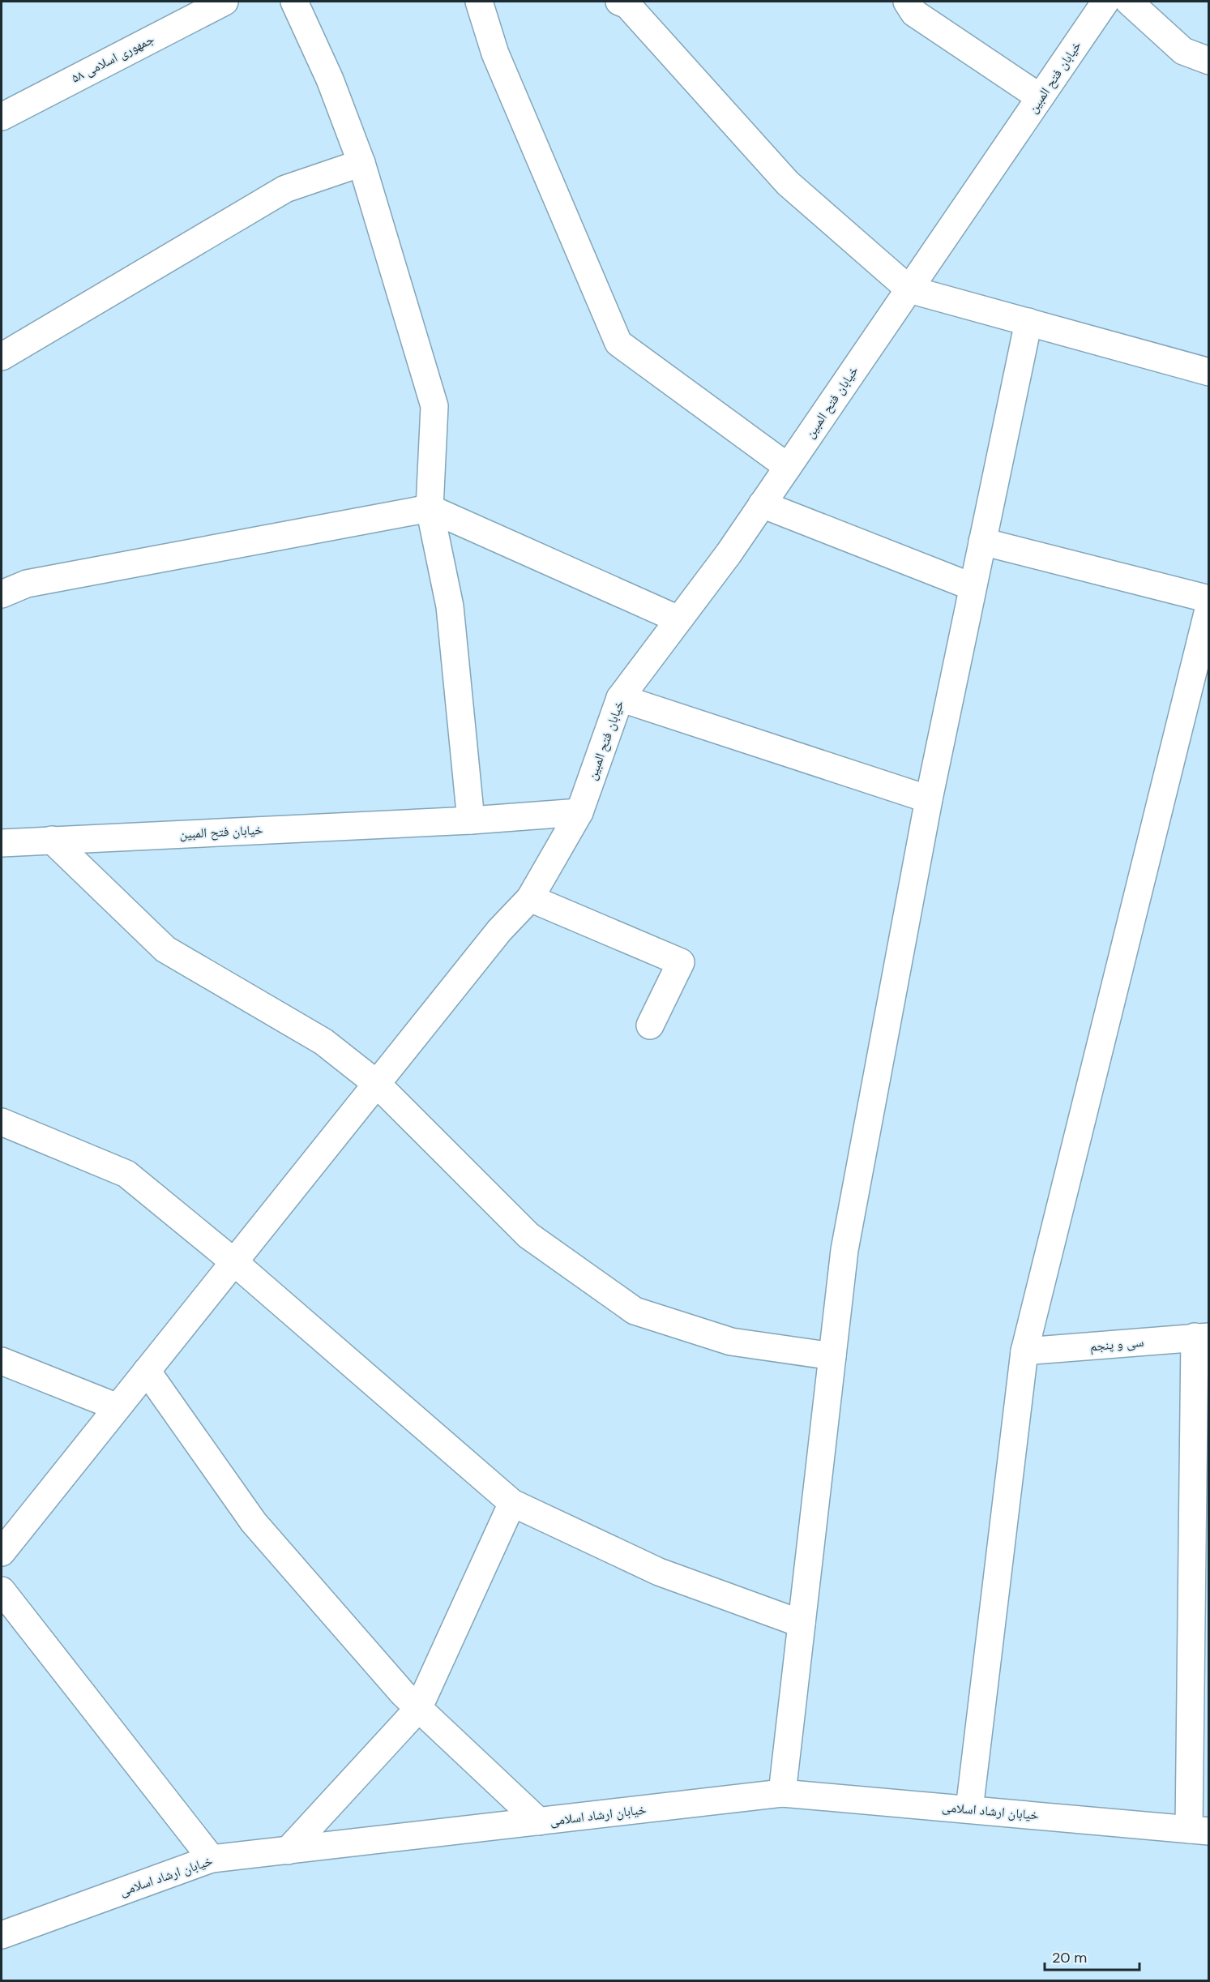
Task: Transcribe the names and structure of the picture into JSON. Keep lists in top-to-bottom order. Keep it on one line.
{"streets":{"street":["جمهوری اسلامی ۵۸","خیابان فتح المبین","سی و پنجم","خیابان ارشاد اسلامی"]},"scale_bar":"20 m"}
